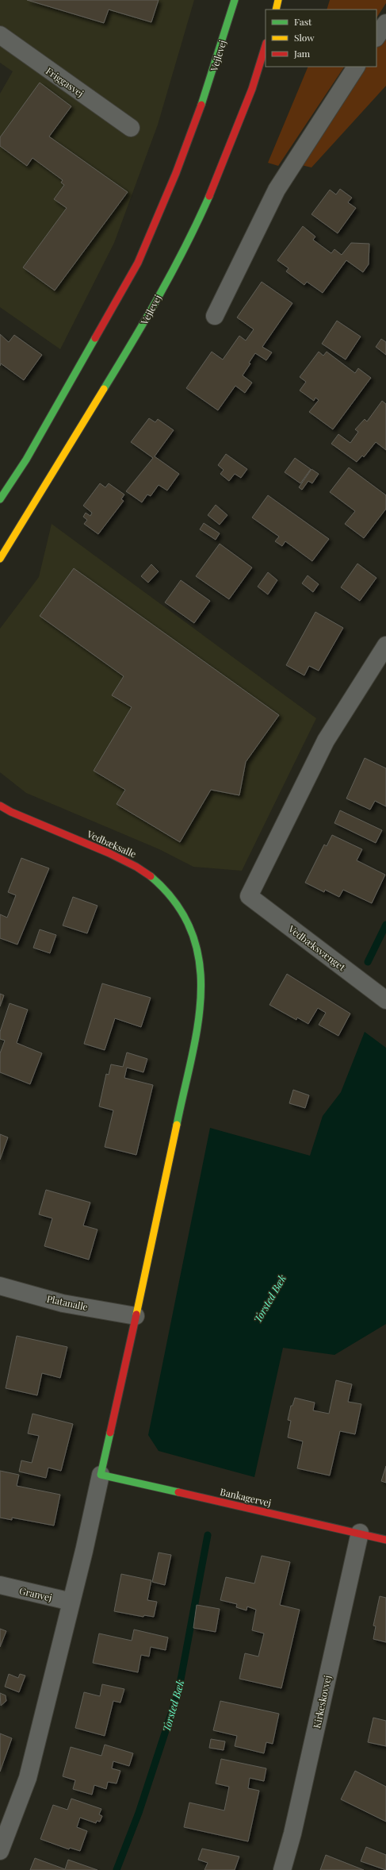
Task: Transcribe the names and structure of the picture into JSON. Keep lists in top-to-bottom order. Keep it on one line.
{"streets":{"main road":["Vejlevej","Vedbæksalle","Bankagervej"],"street":["Friggasvej","Vedbæksvænget","Platanalle","Granvej","Kirkeskovvej"]},"crossings":[["Vedbæksalle","Platanalle"],["Vedbæksalle","Bankagervej"],["Bankagervej","Kirkeskovvej"]],"water":["Torsted Bæk"],"legend":["Fast","Slow","Jam"]}
